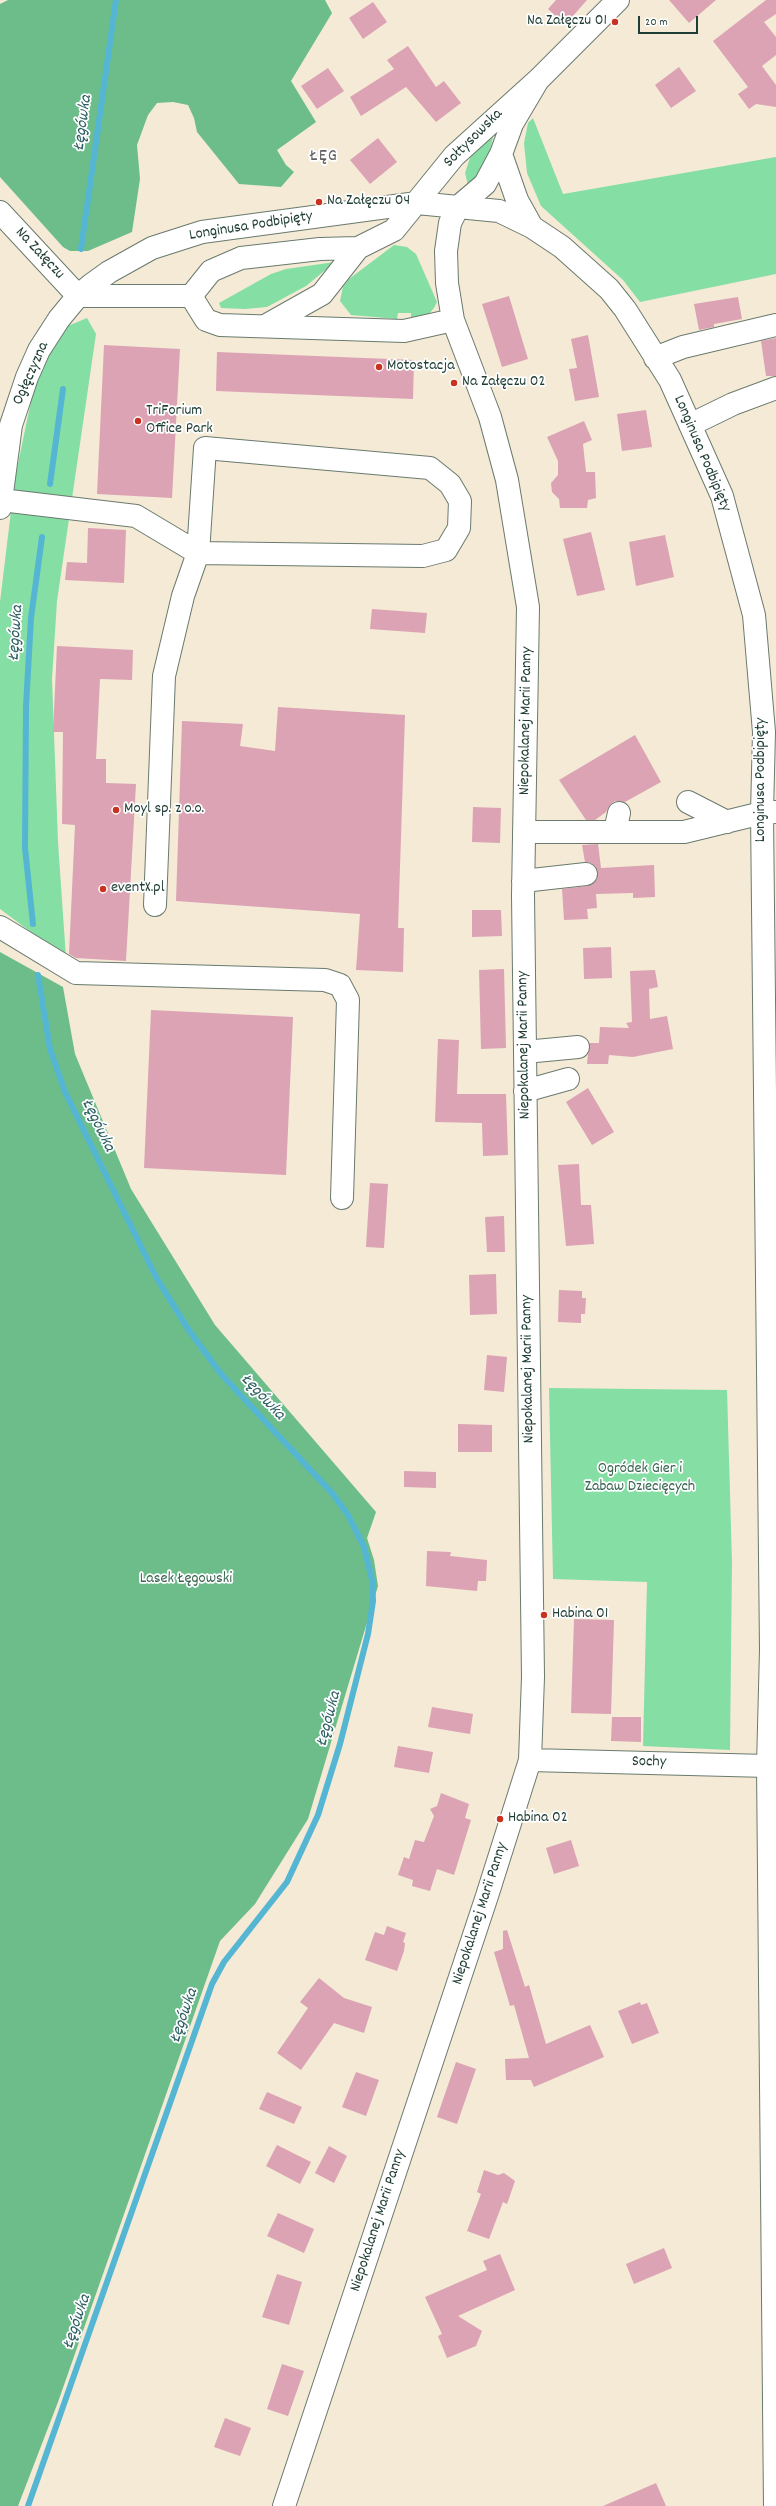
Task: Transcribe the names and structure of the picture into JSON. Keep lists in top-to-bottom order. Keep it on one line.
{"streets":{"street":["Sołtysowska","Longinusa Podbipięty","Na Załęczu","Ogłęczyzna","Niepokalanej Marii Panny","Sochy"]},"crossings":[["Sołtysowska","Longinusa Podbipięty"],["Sołtysowska","Niepokalanej Marii Panny"],["Longinusa Podbipięty","Na Załęczu"],["Longinusa Podbipięty","Ogłęczyzna"],["Longinusa Podbipięty","Niepokalanej Marii Panny"],["Longinusa Podbipięty","Sochy"],["Na Załęczu","Ogłęczyzna"],["Niepokalanej Marii Panny","Sochy"]],"districts":["ŁĘG"],"water":["Łęgówka"],"parks":["Ogródek Gier i Zabaw Dziecięcych","Lasek Łęgowski"],"places":["Na Załęczu 01","Na Załęczu 04","Motostacja","Na Załęczu 02","TriForium Office Park","Moyl sp. z o.o.","eventX.pl","Habina 01","Habina 02"],"scale_bar":"20 m"}
